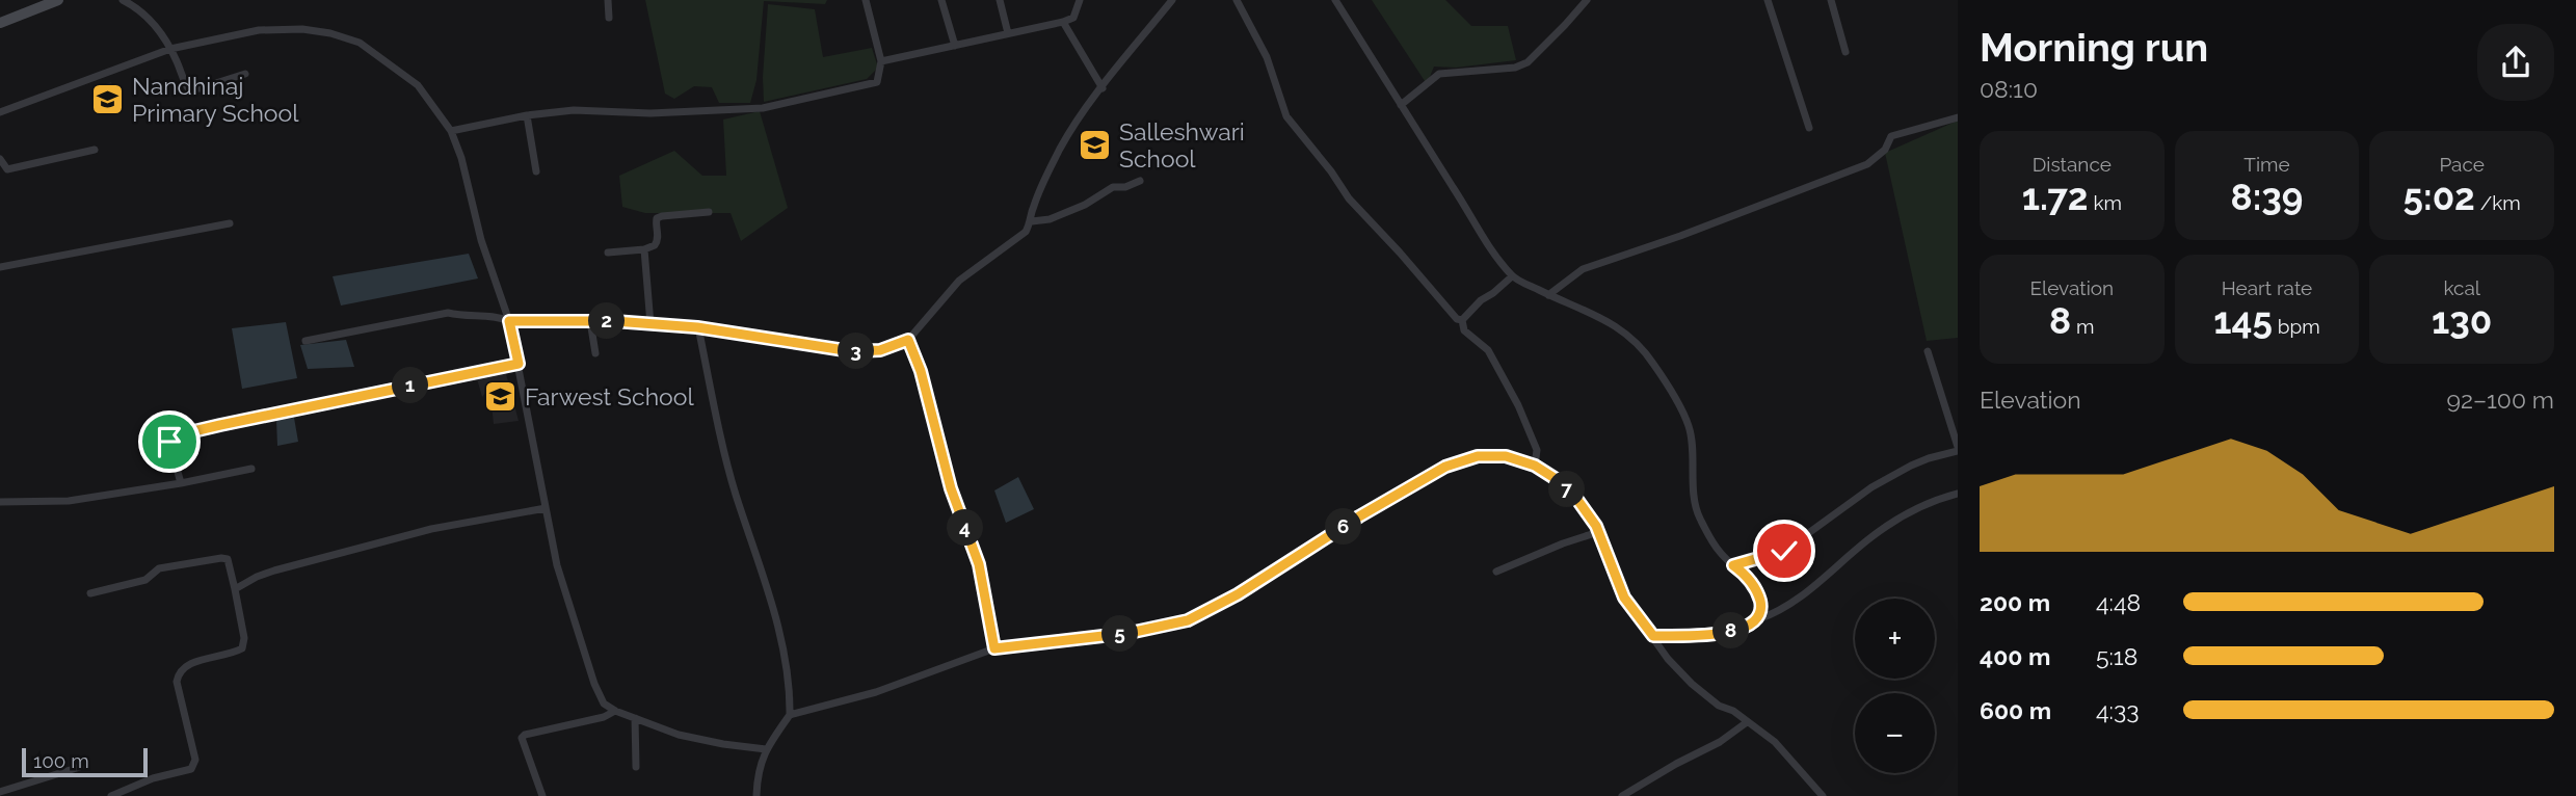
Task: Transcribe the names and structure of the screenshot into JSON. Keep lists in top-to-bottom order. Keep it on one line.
{"places":{"school or university":["Nandhinaj Primary School","Salleshwari School","Farwest School"]},"scale_bar":"100 m","page":{"heading":["Morning run","08:10"],"stats":[["Distance","1.72 km"],["Time","8:39"],["Pace","5:02 /km"],["Elevation","8 m"],["Heart rate","145 bpm"],["kcal","130"]],"pins":["2","3","1","7","6","4","8","5"],"chart":["Elevation","92–100 m"],"list":[{"name":"200 m","note":"4:48"},{"name":"400 m","note":"5:18"},{"name":"600 m","note":"4:33"}],"map_buttons":["+","−"],"scale":"100 m"}}
